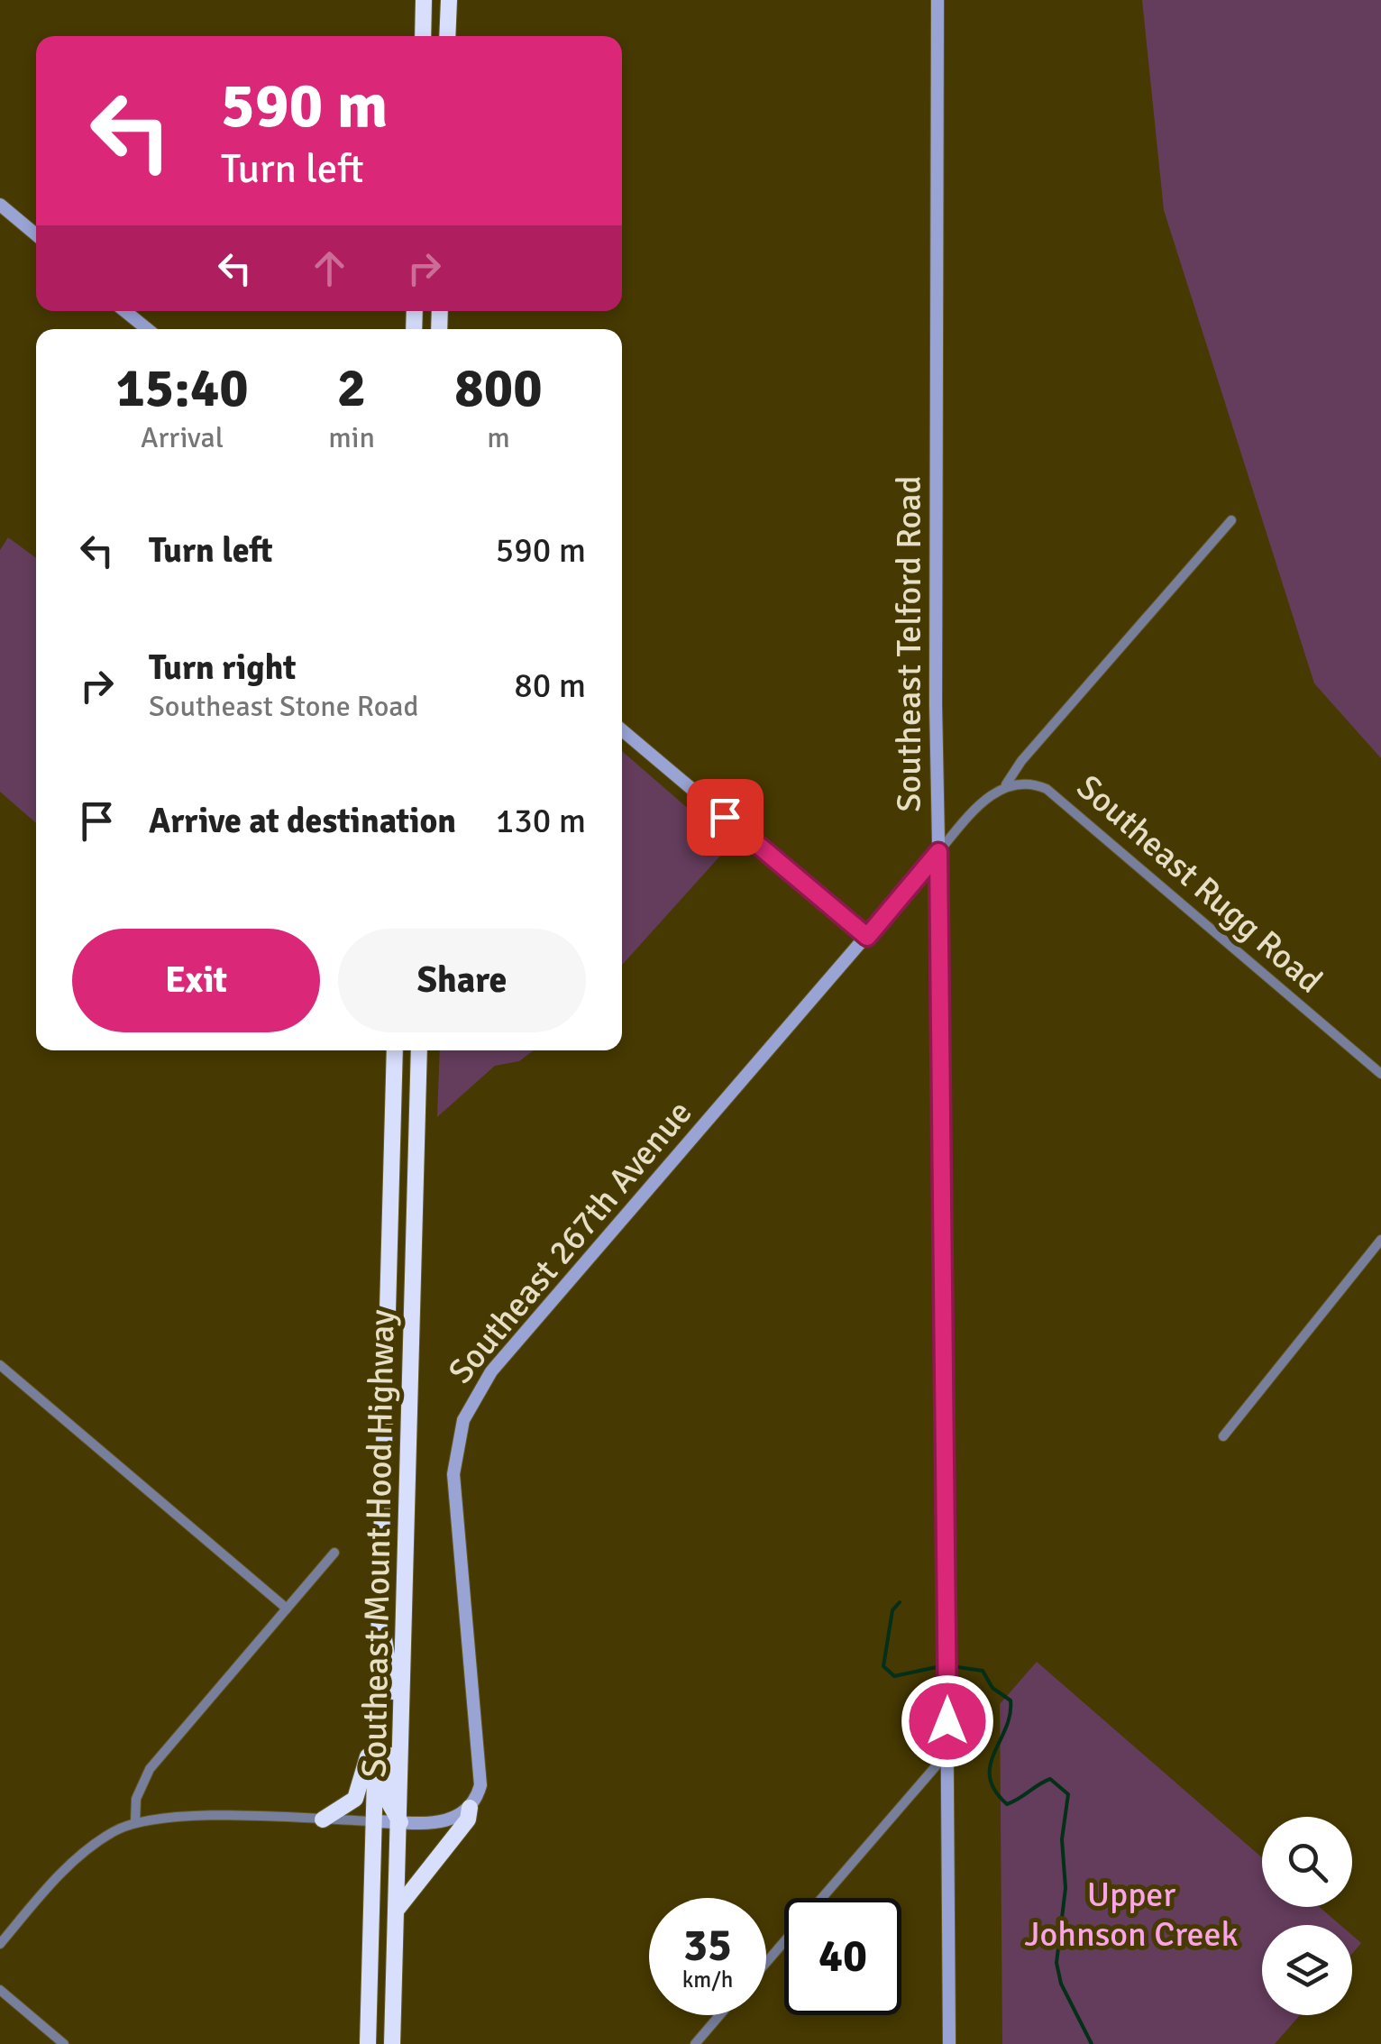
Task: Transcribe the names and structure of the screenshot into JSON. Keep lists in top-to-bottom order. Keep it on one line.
{"streets":{"highway":["Southeast Mount Hood Highway"],"street":["Southeast Telford Road","Southeast Rugg Road","Southeast 267th Avenue"]},"crossings":[["Southeast Telford Road","Southeast 267th Avenue"]],"parks":["Upper Johnson Creek"],"page":{"turn":["590 m","Turn left"],"eta":["15:40","Arrival","2","min","800","m"],"list":[{"name":"Turn left","value":"590 m"},{"name":"Turn right","note":"Southeast Stone Road","value":"80 m"},{"name":"Arrive at destination","value":"130 m"}],"buttons":["Exit","Share"],"speed":"35 km/h","limit":"40"}}
